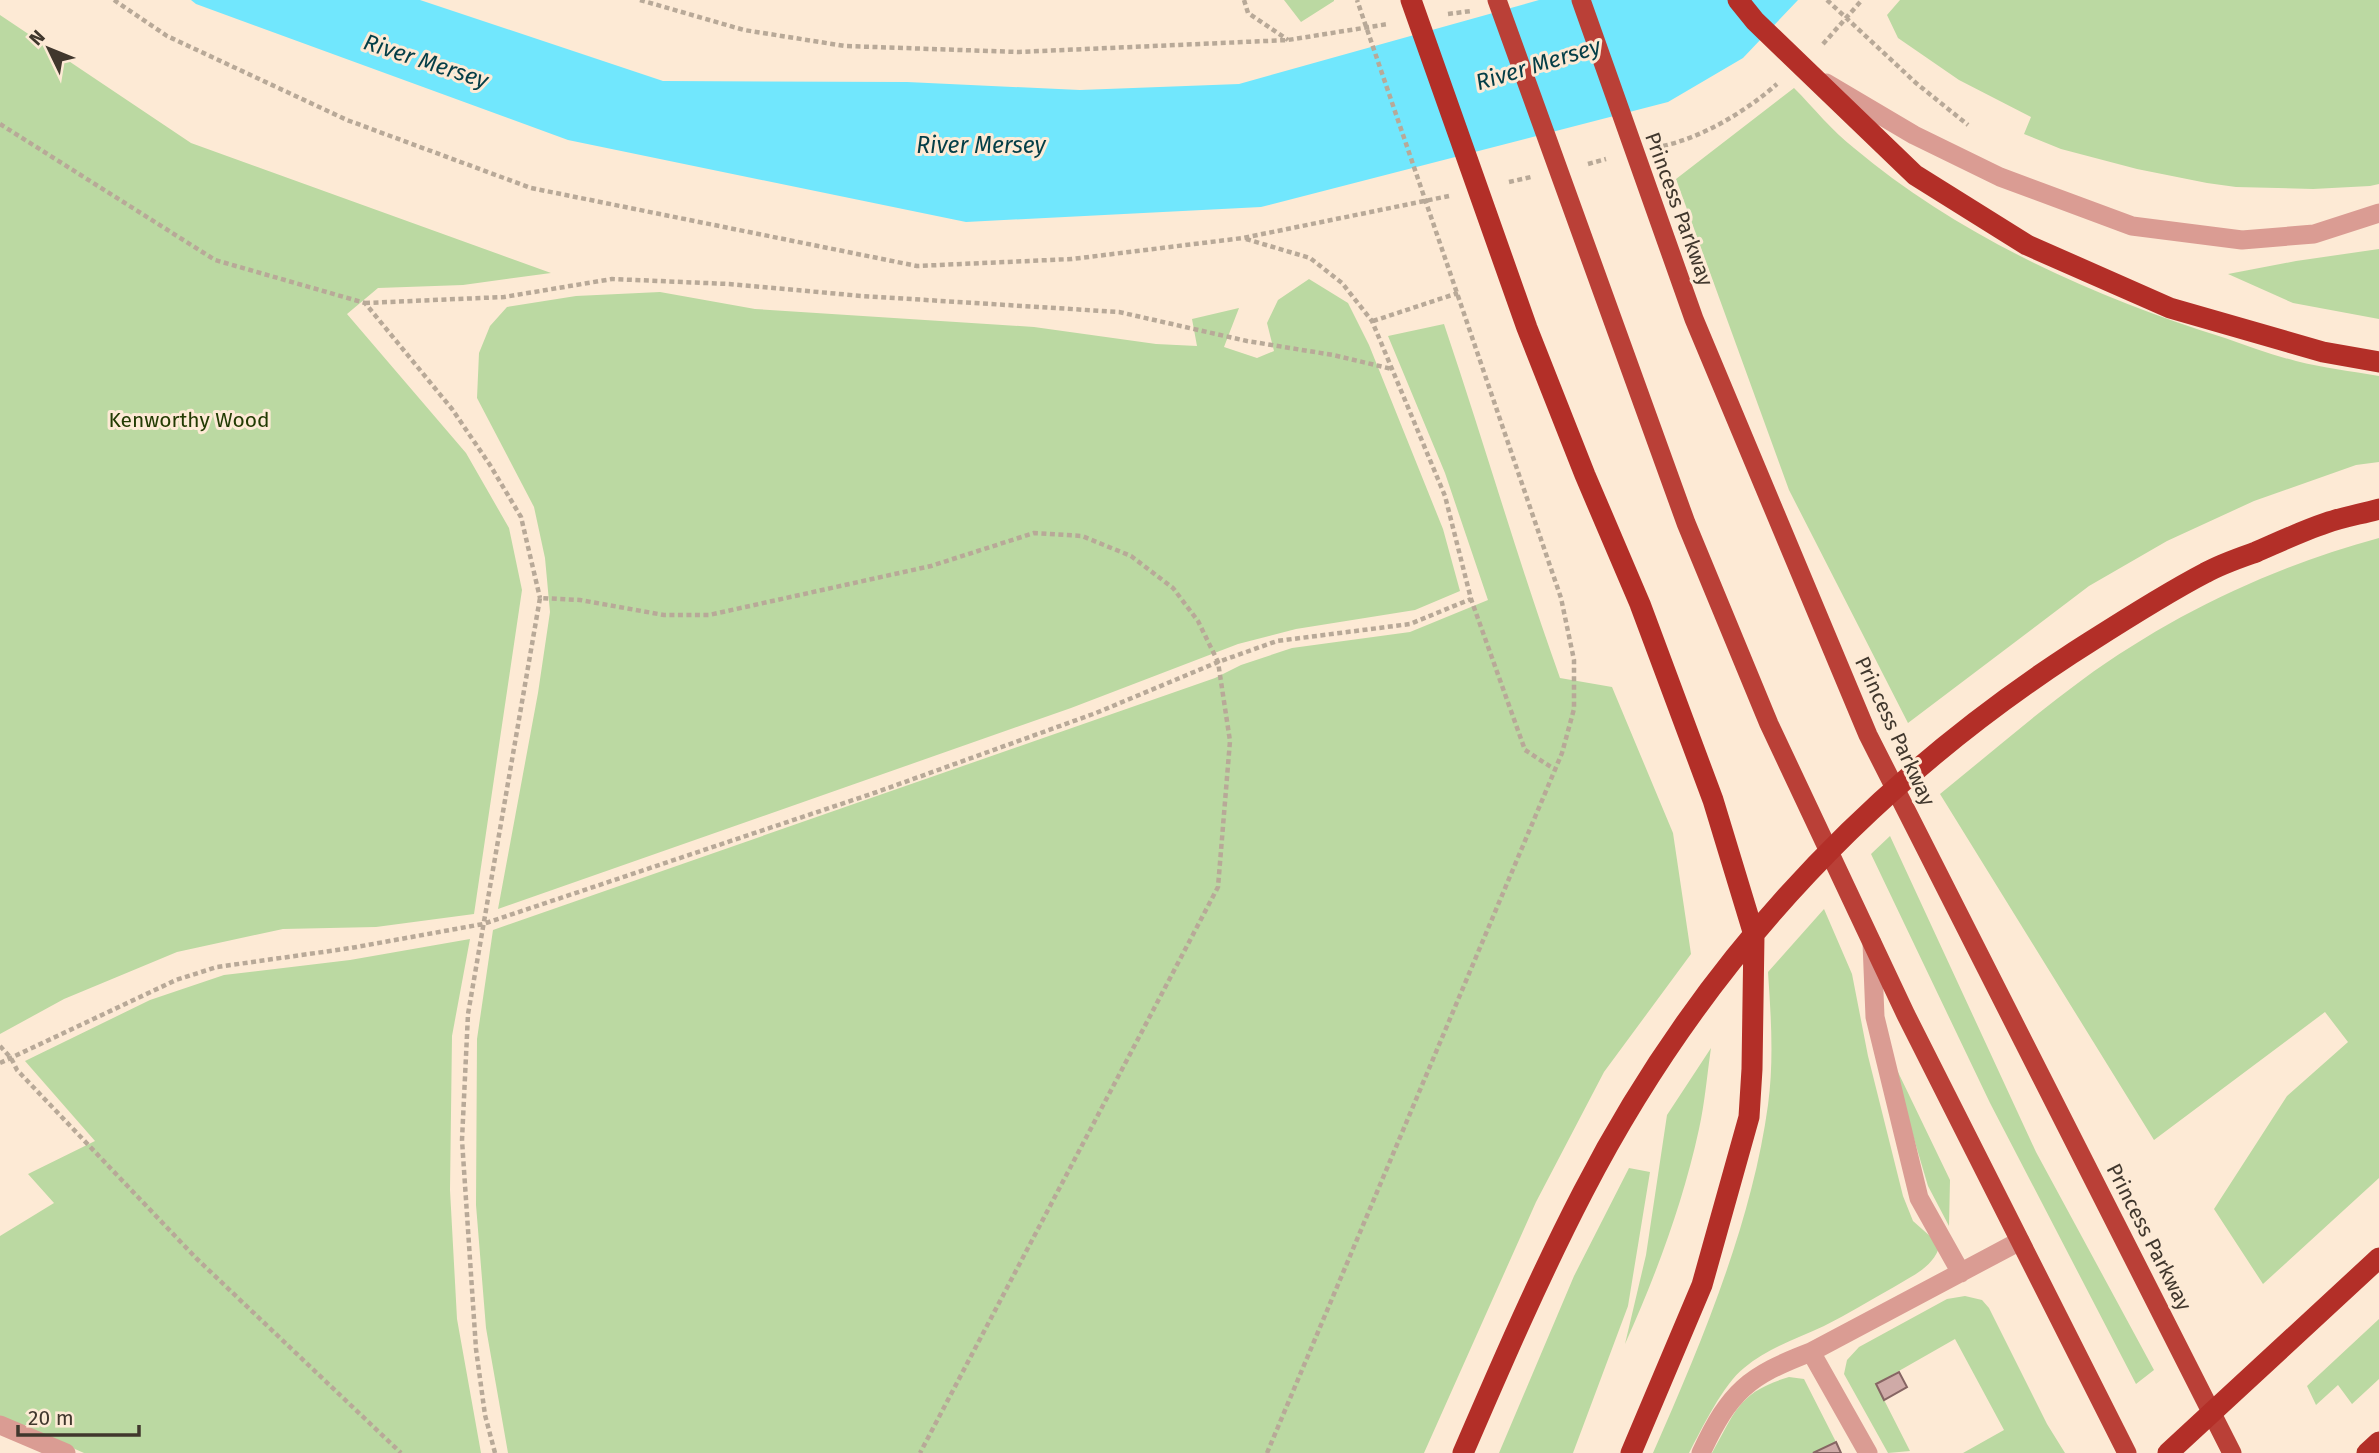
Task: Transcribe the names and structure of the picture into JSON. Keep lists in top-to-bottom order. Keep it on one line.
{"streets":{"highway":["Princess Parkway"]},"water":["River Mersey"],"parks":["Kenworthy Wood"],"scale_bar":"20 m","north":"top left"}
